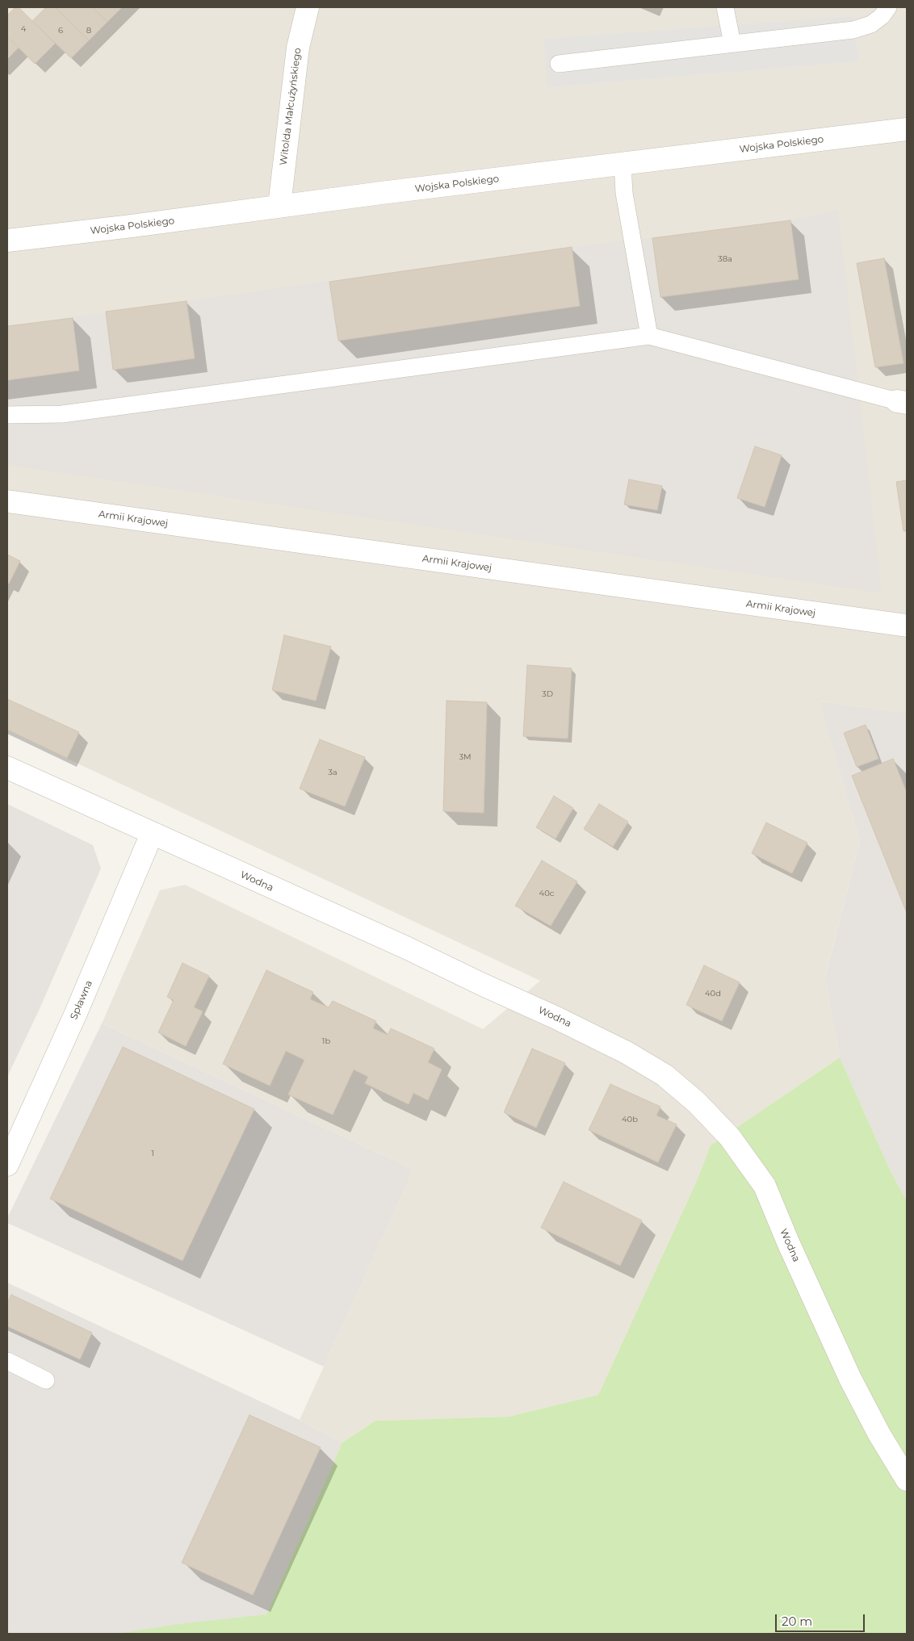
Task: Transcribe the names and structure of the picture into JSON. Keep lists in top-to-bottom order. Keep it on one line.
{"streets":{"street":["Witolda Małcużyńskiego","Wojska Polskiego","Armii Krajowej","Wodna","Spławna"]},"crossings":[["Witolda Małcużyńskiego","Wojska Polskiego"],["Wodna","Spławna"]],"house_numbers":["4","6","8","38a","3D","3M","3a","40c","40d","1b","40b","1"],"scale_bar":"20 m"}
